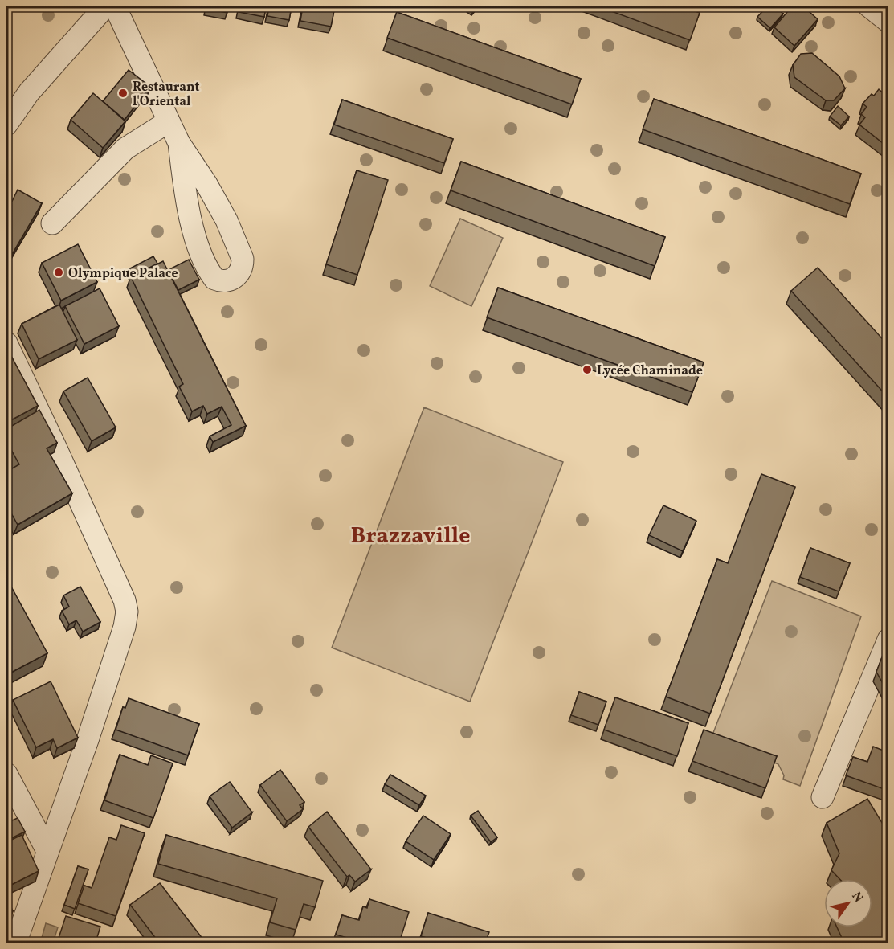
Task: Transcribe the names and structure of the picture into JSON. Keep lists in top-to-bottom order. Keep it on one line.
{"districts":["Brazzaville"],"places":["Restaurant l'Oriental","Olympique Palace","Lycée Chaminade"],"north":"top right"}
